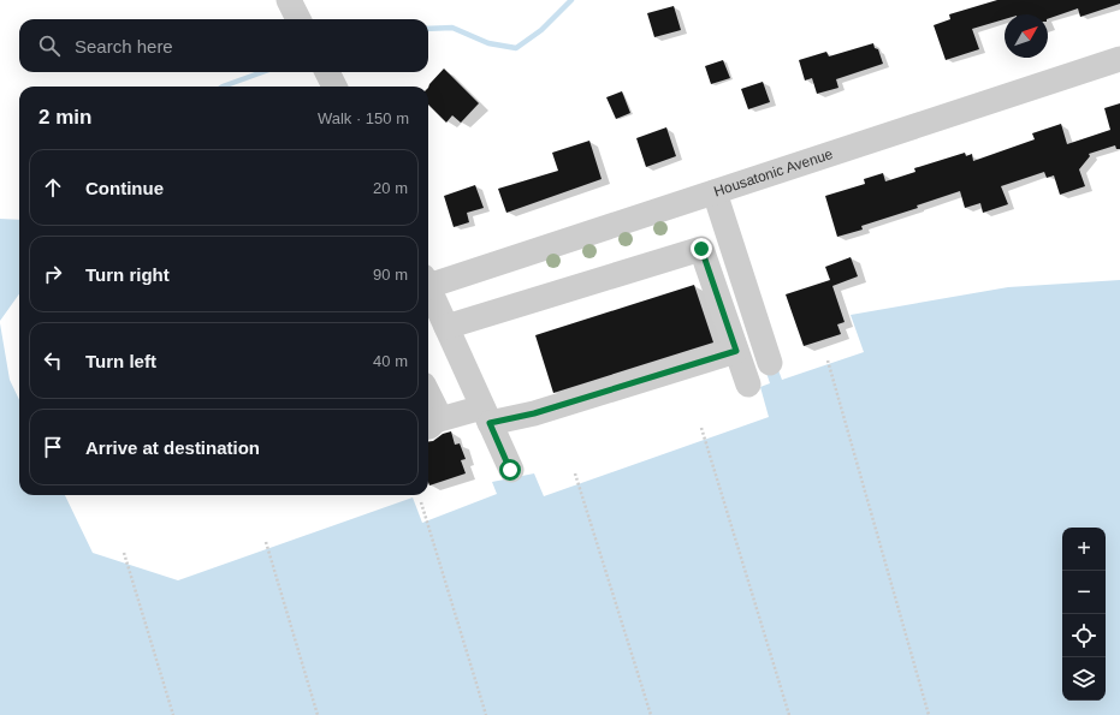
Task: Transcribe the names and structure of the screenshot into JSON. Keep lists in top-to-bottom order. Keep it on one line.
{"streets":{"street":["Housatonic Avenue"]},"north":"top right","page":{"search":"Search here","heading":["2 min","Walk · 150 m"],"list":[["Continue","20 m"],["Turn right","90 m"],["Turn left","40 m"],"Arrive at destination"],"map_buttons":["+","−"]}}
